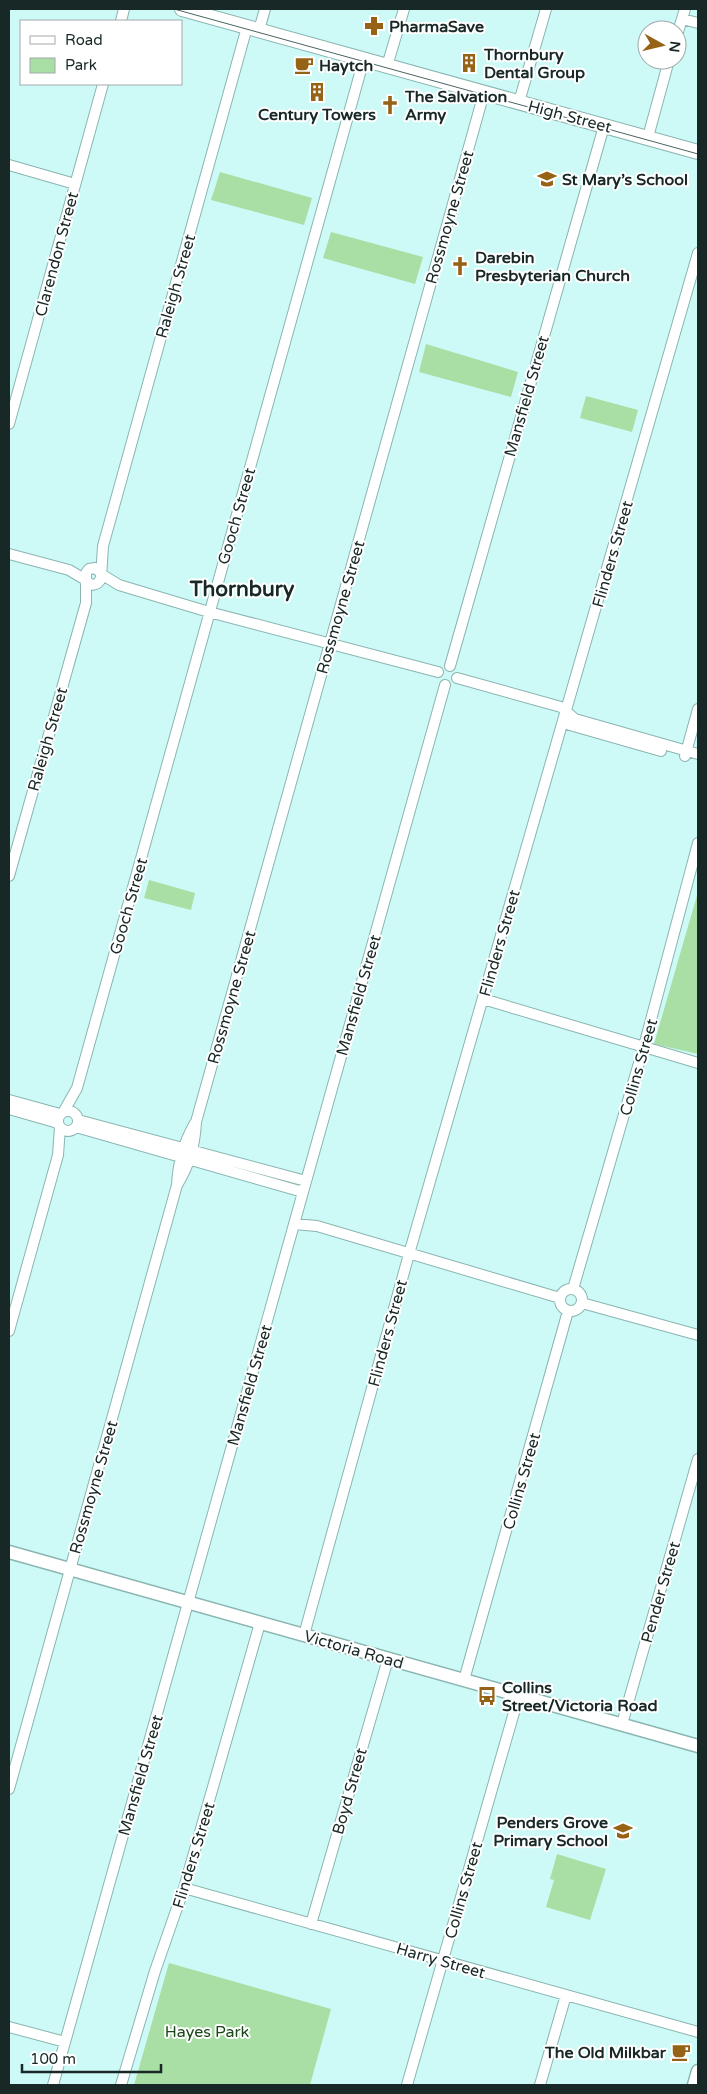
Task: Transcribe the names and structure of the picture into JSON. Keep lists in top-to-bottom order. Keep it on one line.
{"streets":{"main road":["High Street"],"street":["Rossmoyne Street","Clarendon Street","Raleigh Street","Mansfield Street","Gooch Street","Flinders Street","Collins Street","Pender Street","Victoria Road","Boyd Street","Harry Street"]},"crossings":[["High Street","Rossmoyne Street"],["High Street","Raleigh Street"],["High Street","Mansfield Street"],["High Street","Gooch Street"],["Rossmoyne Street","Victoria Road"],["Mansfield Street","Victoria Road"],["Flinders Street","Victoria Road"],["Flinders Street","Harry Street"],["Collins Street","Victoria Road"],["Collins Street","Harry Street"],["Pender Street","Victoria Road"],["Victoria Road","Boyd Street"],["Boyd Street","Harry Street"]],"districts":["Thornbury"],"parks":["Hayes Park"],"places":{"pharmacy":["PharmaSave"],"building":["Thornbury Dental Group","Century Towers"],"cafe":["Haytch","The Old Milkbar"],"church":["The Salvation Army","Darebin Presbyterian Church"],"school or university":["St Mary’s School","Penders Grove Primary School"],"bus stop":["Collins Street/Victoria Road"]},"legend":["Road","Park"],"scale_bar":"100 m","north":"right"}
